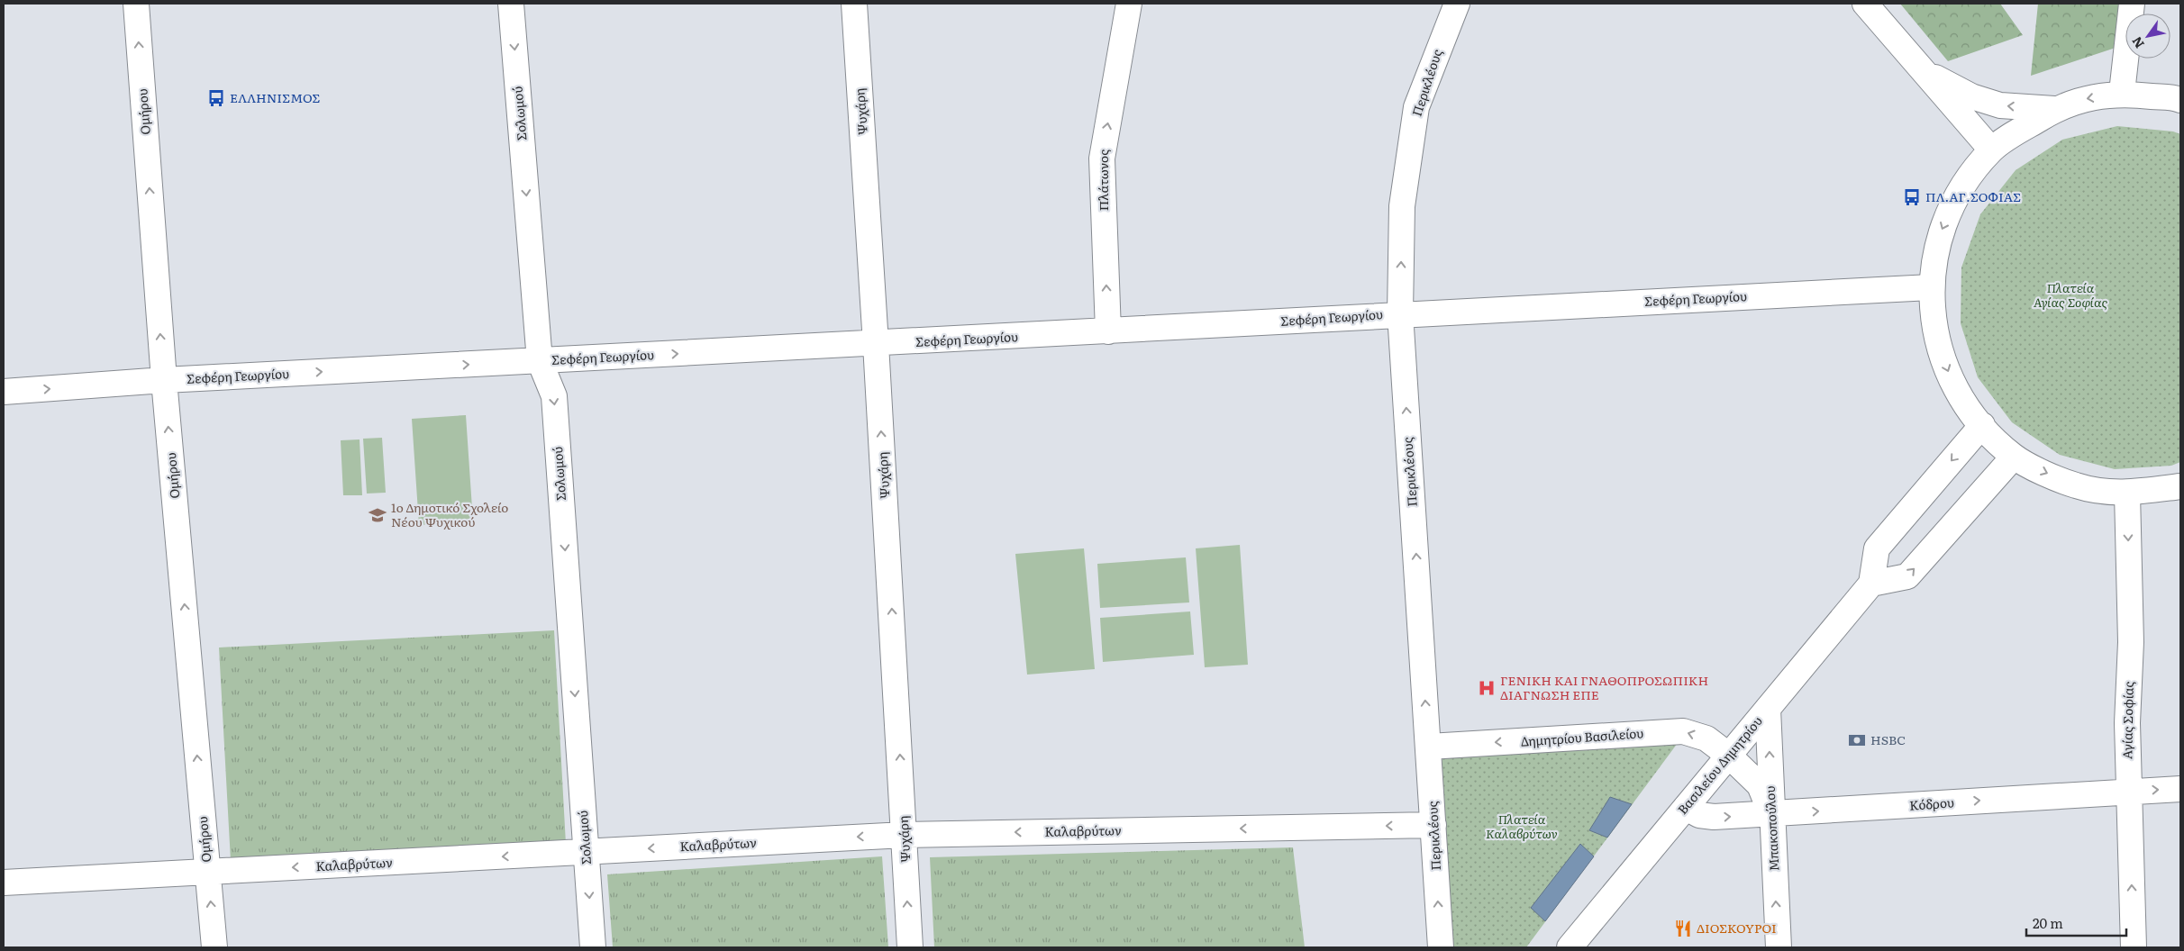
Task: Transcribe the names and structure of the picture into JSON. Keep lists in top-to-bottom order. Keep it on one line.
{"streets":{"street":["Περικλέους","Ομήρου","Ψυχάρη","Σολωμού","Πλάτωνος","Σεφέρη Γεωργίου","Αγίας Σοφίας","Δημητρίου Βασιλείου","Βασιλείου Δημητρίου","Κόδρου","Μπακοπούλου","Καλαβρύτων"]},"crossings":[["Περικλέους","Σεφέρη Γεωργίου"],["Περικλέους","Δημητρίου Βασιλείου"],["Περικλέους","Καλαβρύτων"],["Ομήρου","Σεφέρη Γεωργίου"],["Ομήρου","Καλαβρύτων"],["Ψυχάρη","Σεφέρη Γεωργίου"],["Ψυχάρη","Καλαβρύτων"],["Σολωμού","Σεφέρη Γεωργίου"],["Σολωμού","Καλαβρύτων"],["Πλάτωνος","Σεφέρη Γεωργίου"],["Αγίας Σοφίας","Κόδρου"],["Δημητρίου Βασιλείου","Βασιλείου Δημητρίου"],["Δημητρίου Βασιλείου","Κόδρου"],["Δημητρίου Βασιλείου","Μπακοπούλου"],["Βασιλείου Δημητρίου","Κόδρου"],["Βασιλείου Δημητρίου","Μπακοπούλου"],["Κόδρου","Μπακοπούλου"]],"one_way":["Περικλέους","Ομήρου","Ψυχάρη","Σολωμού","Πλάτωνος","Σεφέρη Γεωργίου","Δημητρίου Βασιλείου","Κόδρου","Μπακοπούλου","Καλαβρύτων"],"parks":["Πλατεία Αγίας Σοφίας","Πλατεία Καλαβρύτων"],"places":{"bus stop":["ΕΛΛΗΝΙΣΜΟΣ","ΠΛ.ΑΓ.ΣΟΦΙΑΣ"],"school or university":["1ο Δημοτικό Σχολείο Νέου Ψυχικού"],"hospital":["ΓΕΝΙΚΗ ΚΑΙ ΓΝΑΘΟΠΡΟΣΩΠΙΚΗ ΔΙΑΓΝΩΣΗ ΕΠΕ"],"bank":["HSBC"],"restaurant":["ΔΙΟΣΚΟΥΡΟΙ"]},"scale_bar":"20 m","north":"bottom left"}
